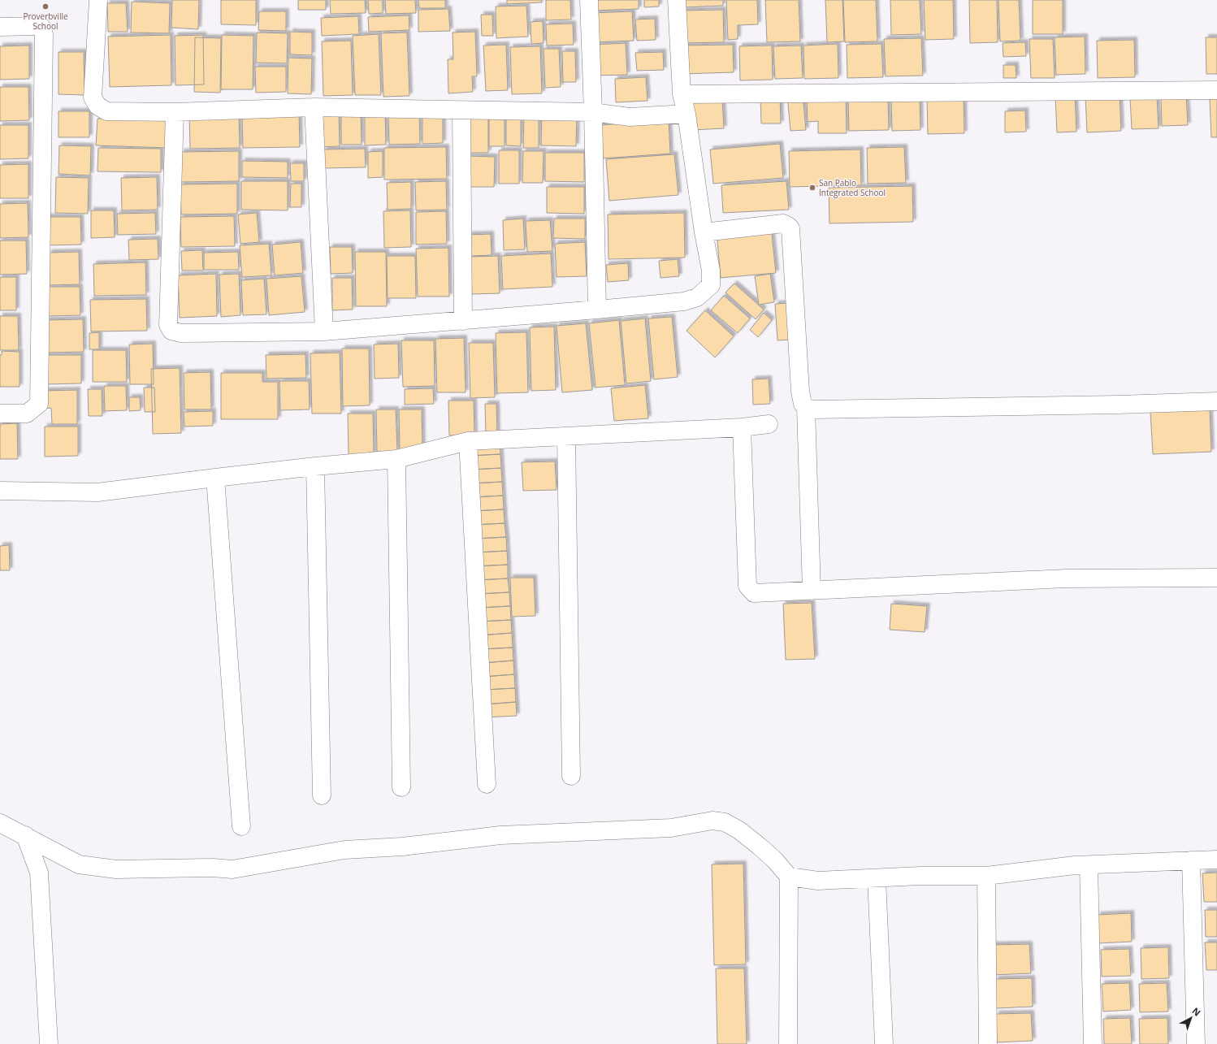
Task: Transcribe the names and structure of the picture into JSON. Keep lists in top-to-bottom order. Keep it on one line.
{"places":["Proverbville School","San Pablo Integrated School"],"north":"top right"}
